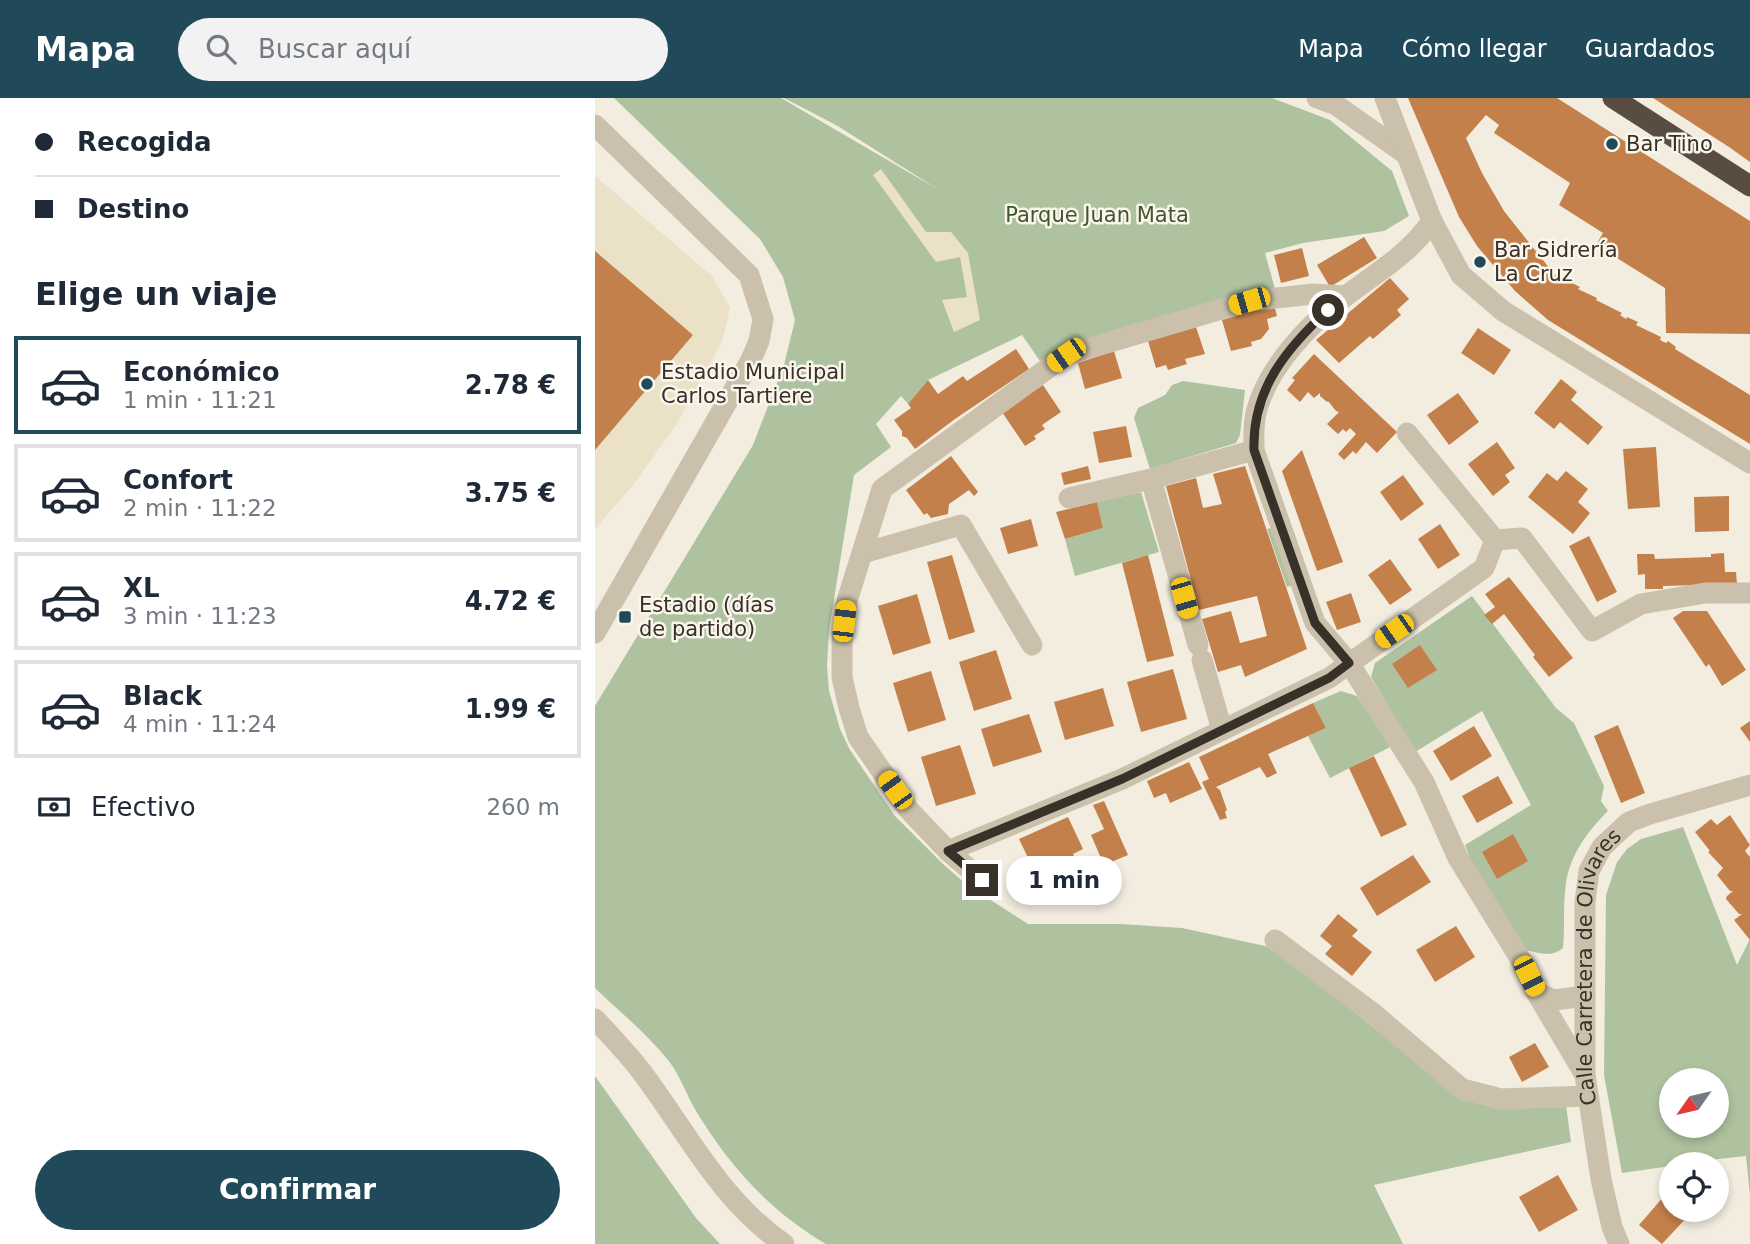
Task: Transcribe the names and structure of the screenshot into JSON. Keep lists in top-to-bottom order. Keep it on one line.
{"streets":{"street":["Calle Carretera de Olivares"]},"parks":["Parque Juan Mata"],"places":{"other":["Bar Tino","Bar Sidrería La Cruz","Estadio Municipal Carlos Tartiere"],"transit":["Estadio (días de partido)"]},"north":"bottom left","page":{"header":"Mapa","search":"Buscar aquí","nav":["Mapa","Cómo llegar","Guardados"],"banner":["Recogida","Destino"],"heading":"Elige un viaje","list":[{"name":"Económico","note":"1 min · 11:21","value":"2.78 €"},{"name":"Confort","note":"2 min · 11:22","value":"3.75 €"},{"name":"XL","note":"3 min · 11:23","value":"4.72 €"},{"name":"Black","note":"4 min · 11:24","value":"1.99 €"}],"pay":["Efectivo","260 m"],"bubble":"1 min","buttons":"Confirmar"}}
